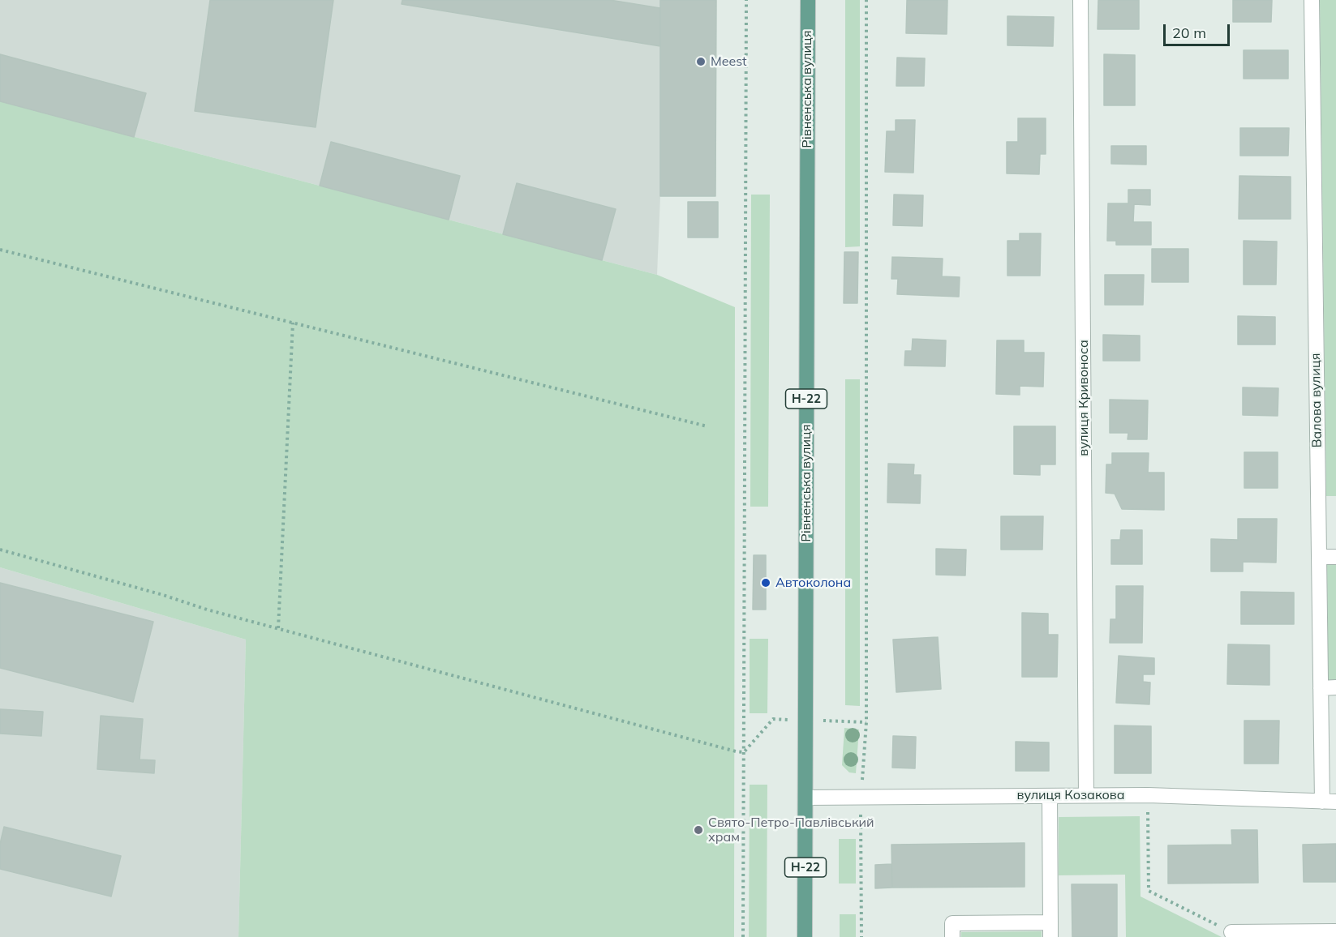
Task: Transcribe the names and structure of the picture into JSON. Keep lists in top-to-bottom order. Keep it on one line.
{"streets":{"main road":["Рівненська вулиця","Н-22"],"street":["вулиця Кривоноса","Валова вулиця","вулиця Козакова"]},"crossings":[["Рівненська вулиця","вулиця Козакова"],["вулиця Кривоноса","вулиця Козакова"],["Валова вулиця","вулиця Козакова"]],"places":["Meest","Автоколона","Свято-Петро-Павлівський храм"],"scale_bar":"20 m"}
